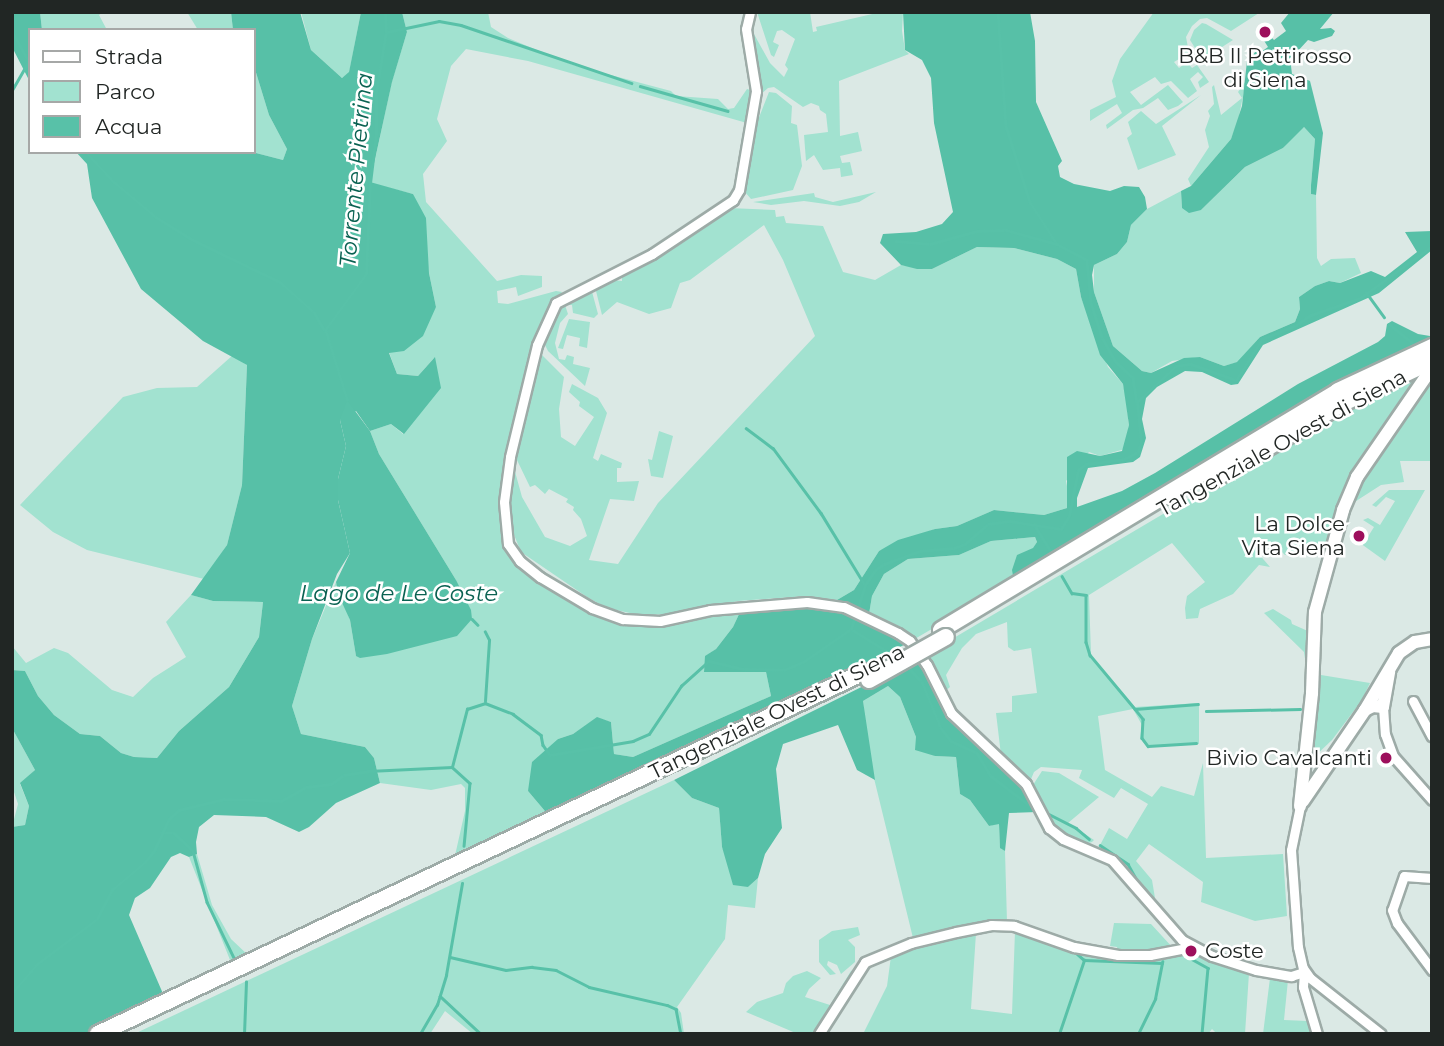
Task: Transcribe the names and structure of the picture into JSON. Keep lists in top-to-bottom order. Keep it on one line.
{"streets":{"highway":["Tangenziale Ovest di Siena"]},"water":["Torrente Pietrina","Lago de Le Coste"],"places":["B&B Il Pettirosso di Siena","La Dolce Vita Siena","Bivio Cavalcanti","Coste"],"legend":["Strada","Parco","Acqua"]}
